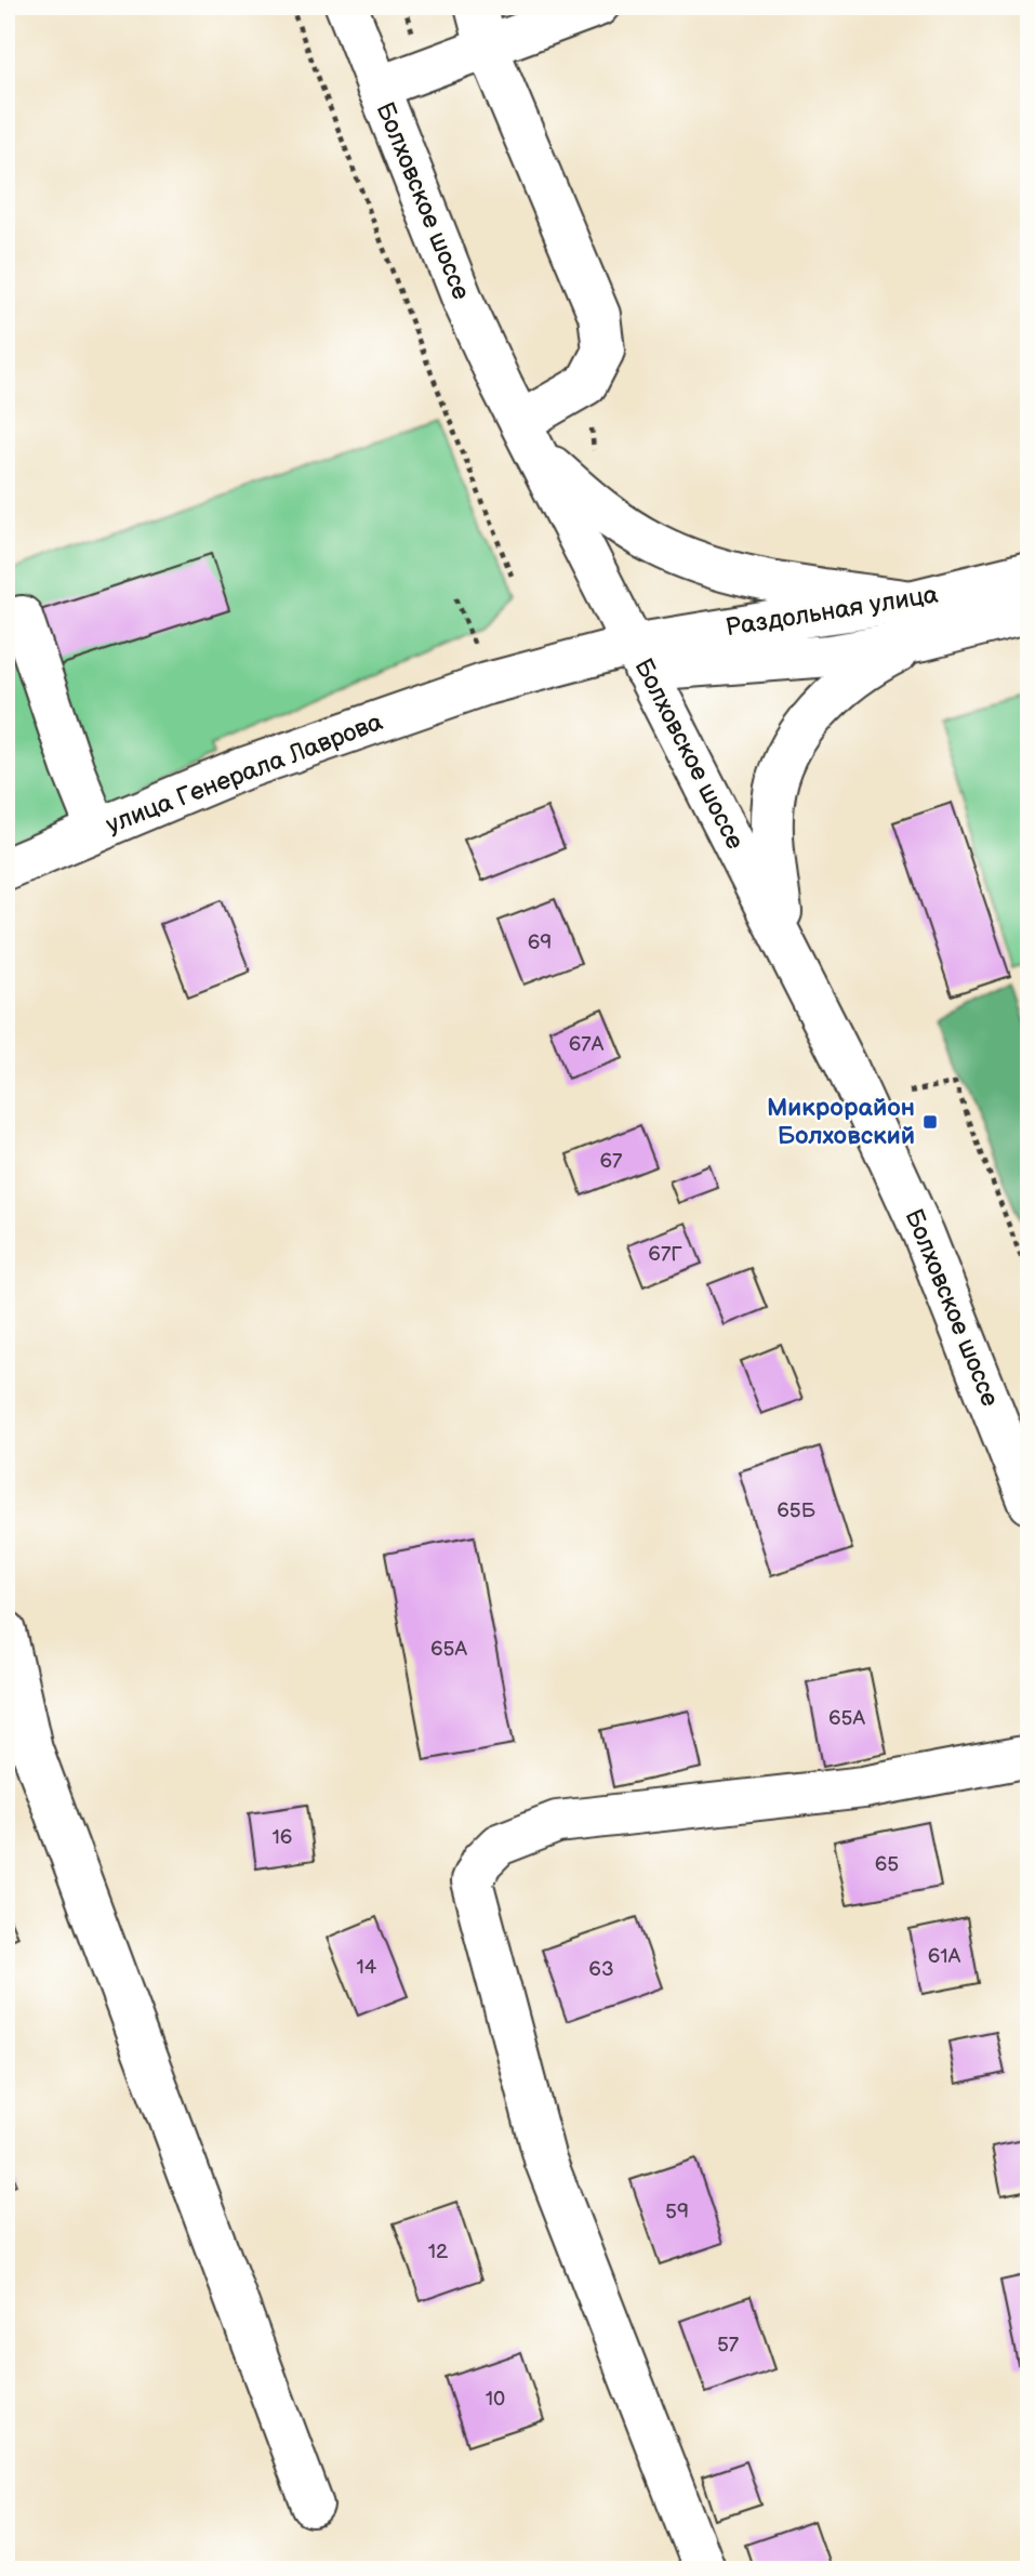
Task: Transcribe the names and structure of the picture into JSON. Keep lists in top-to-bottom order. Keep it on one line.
{"streets":{"main road":["Болховское шоссе","Раздольная улица","улица Генерала Лаврова"]},"crossings":[["Болховское шоссе","Раздольная улица"],["Раздольная улица","улица Генерала Лаврова"]],"places":{"transit":["Микрорайон Болховский"]},"house_numbers":["69","67А","67","67Г","65Б","65А","65А","16","65","61А","14","63","59","12","57","10"]}
